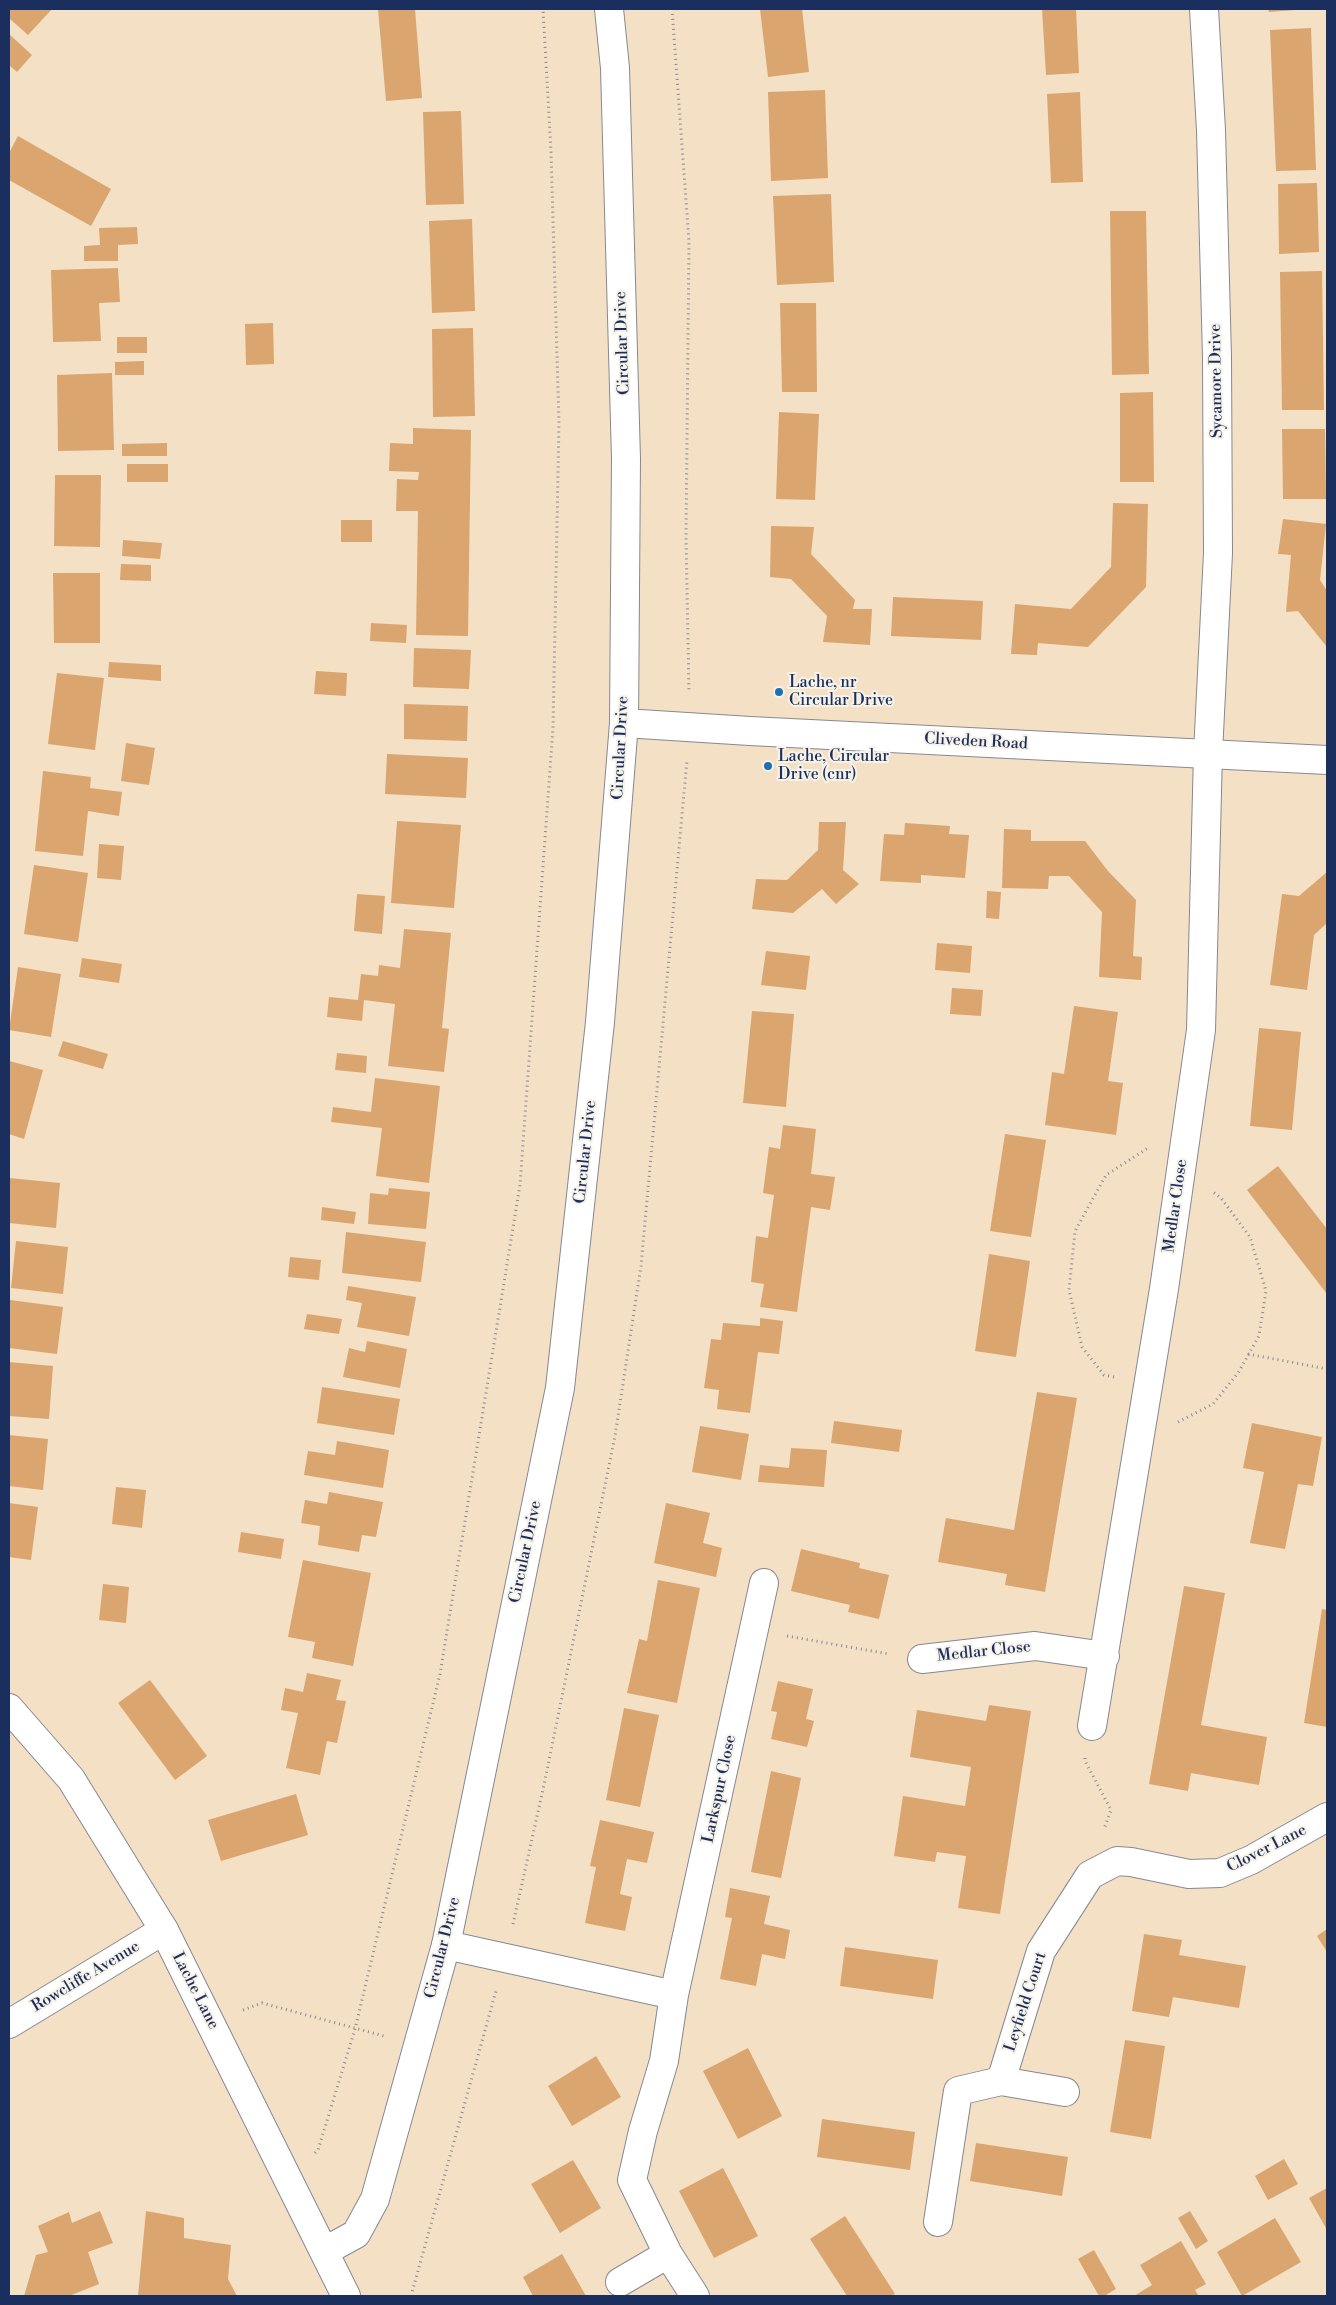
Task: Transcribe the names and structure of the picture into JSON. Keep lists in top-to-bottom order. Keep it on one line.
{"streets":{"street":["Circular Drive","Sycamore Drive","Cliveden Road","Medlar Close","Larkspur Close","Clover Lane","Rowcliffe Avenue","Lache Lane","Leyfield Court"]},"crossings":[["Circular Drive","Cliveden Road"],["Circular Drive","Lache Lane"],["Sycamore Drive","Cliveden Road"],["Sycamore Drive","Medlar Close"],["Cliveden Road","Medlar Close"],["Clover Lane","Leyfield Court"],["Rowcliffe Avenue","Lache Lane"]],"places":["Lache, nr Circular Drive","Lache, Circular Drive (cnr)"]}
